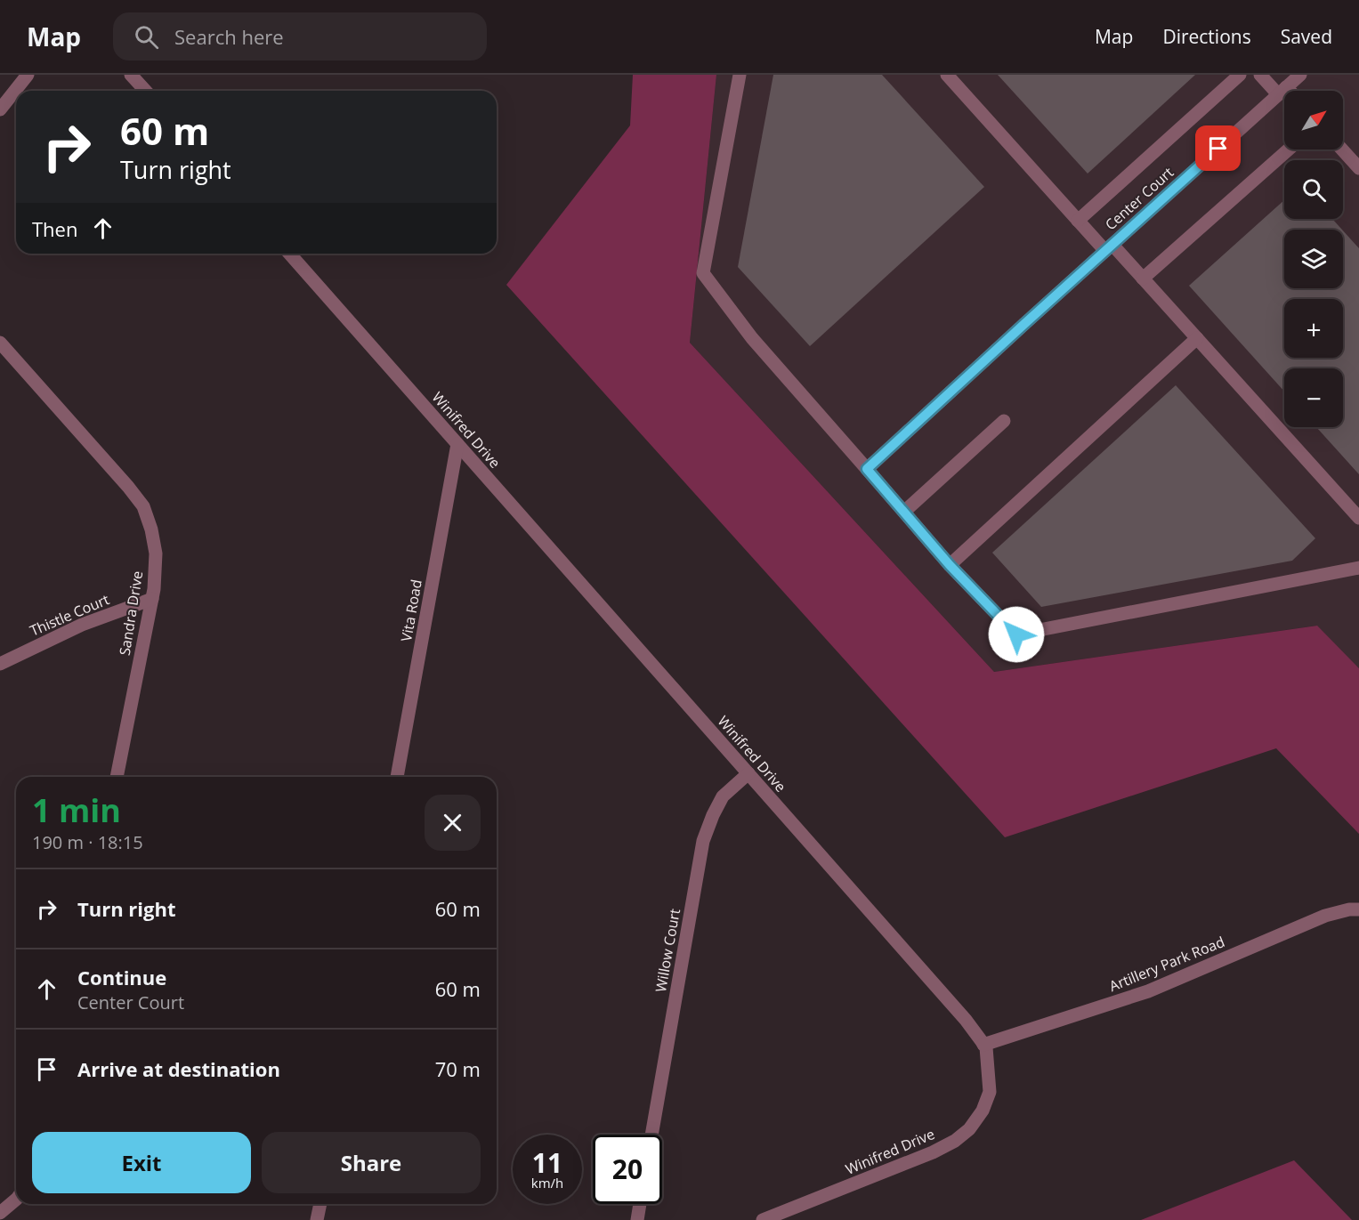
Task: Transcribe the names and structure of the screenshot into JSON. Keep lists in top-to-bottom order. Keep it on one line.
{"streets":{"street":["Center Court","Winifred Drive","Vita Road","Sandra Drive","Thistle Court","Willow Court","Artillery Park Road"]},"crossings":[["Winifred Drive","Vita Road"],["Winifred Drive","Willow Court"],["Winifred Drive","Artillery Park Road"],["Sandra Drive","Thistle Court"]],"north":"top right","page":{"header":"Map","search":"Search here","nav":["Map","Directions","Saved"],"map_buttons":["+","−"],"turn":["60 m","Turn right"],"then":"Then","heading":["1 min","190 m · 18:15"],"list":[{"name":"Turn right","value":"60 m"},{"name":"Continue","note":"Center Court","value":"60 m"},{"name":"Arrive at destination","value":"70 m"}],"buttons":["Exit","Share"],"speed":"11 km/h","limit":"20"}}
